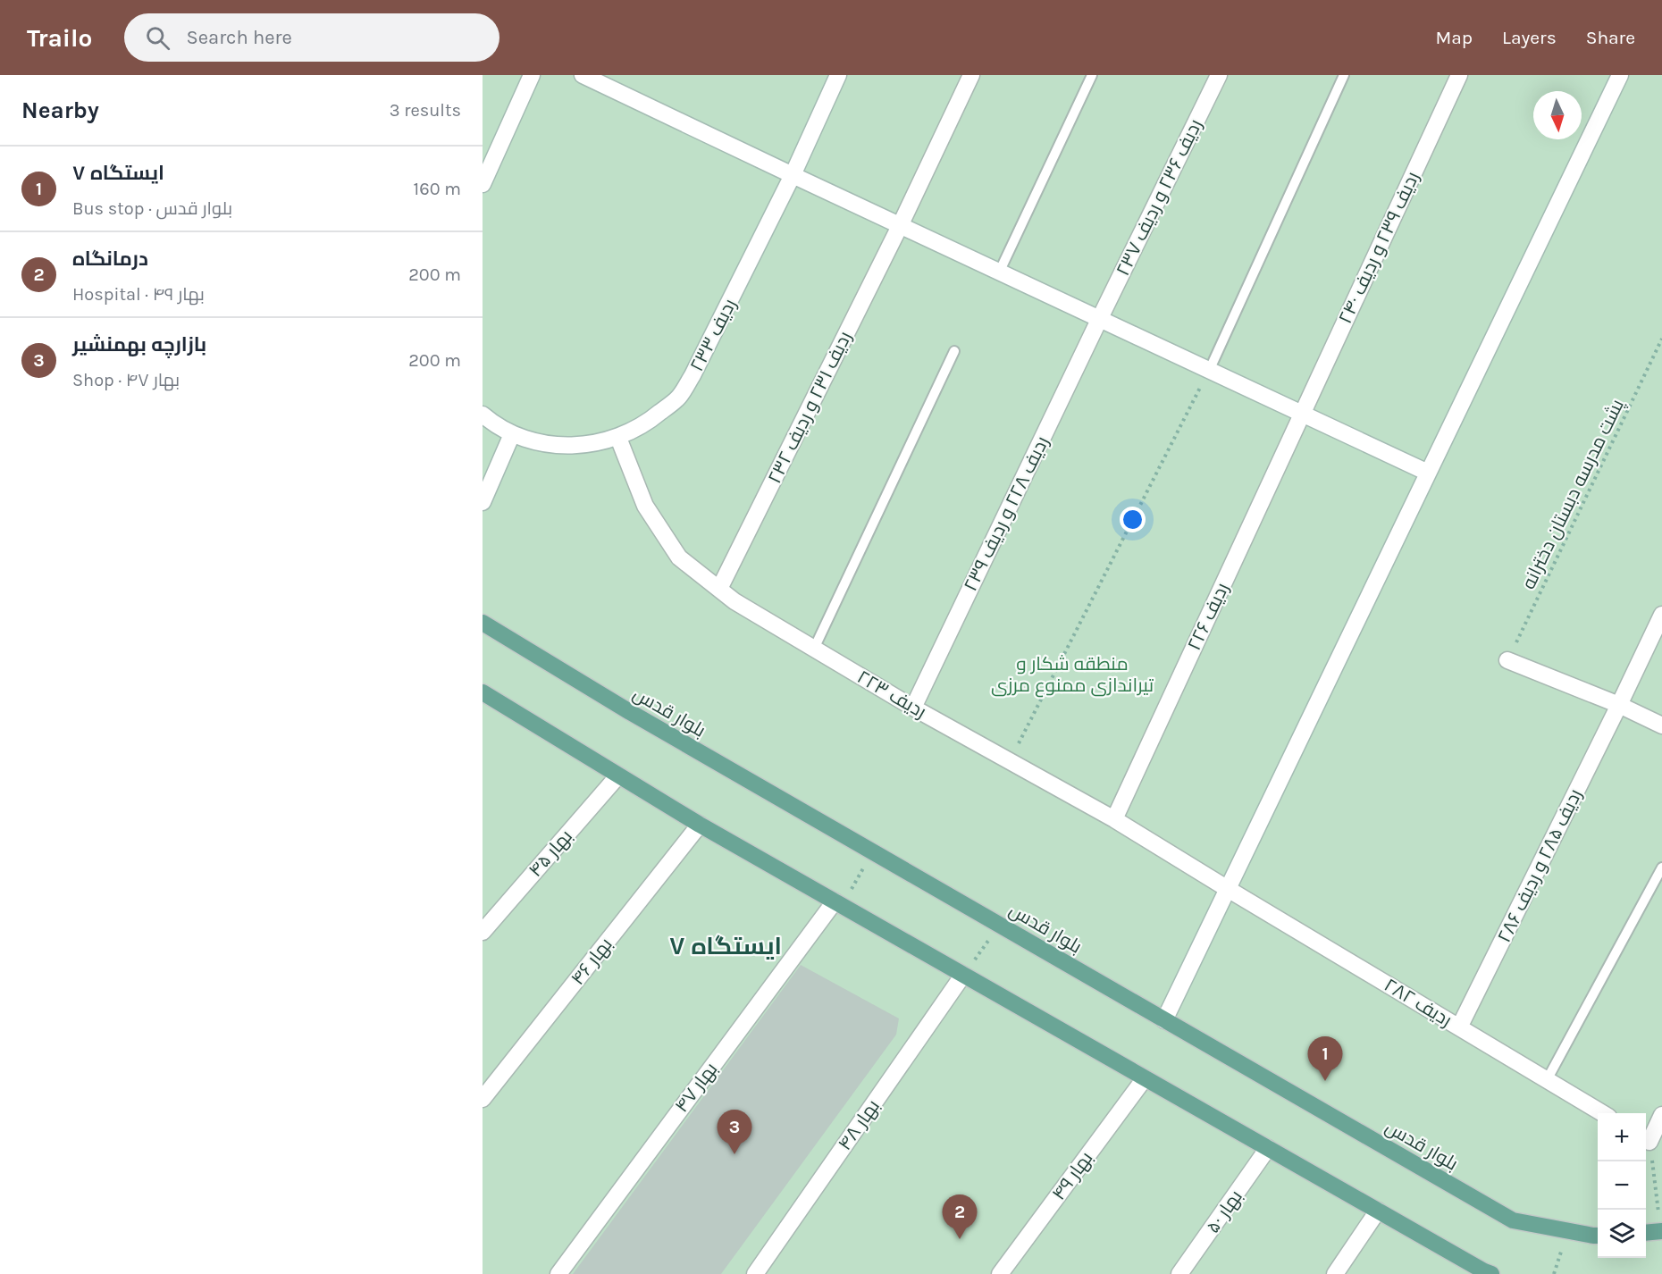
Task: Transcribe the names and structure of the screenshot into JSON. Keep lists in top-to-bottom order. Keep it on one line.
{"streets":{"main road":["بلوار قدس"],"street":["ردیف ۲۳۶ و ردیف ۲۳۷","ردیف ۲۳۹ و ردیف ۲۴۰","ردیف ۲۳۳","ردیف ۲۳۱ و ردیف ۲۳۲","ردیف ۲۲۸ و ردیف ۲۳۹","ردیف ۲۲۶","ردیف ۲۲۳","بهار ۴۵","ردیف ۲۸۵ و ردیف ۲۸۶","بهار ۴۶","ردیف ۲۸۲","بهار ۴۷","بهار ۴۸","بهار ۴۹","بهار ۵۰"],"path":["پشت مدرسه دبستان دخترانه"]},"crossings":[["ردیف ۲۳۶ و ردیف ۲۳۷","ردیف ۲۲۸ و ردیف ۲۳۹"],["ردیف ۲۳۹ و ردیف ۲۴۰","ردیف ۲۲۶"],["ردیف ۲۳۳","ردیف ۲۲۳"],["ردیف ۲۳۱ و ردیف ۲۳۲","ردیف ۲۲۳"],["ردیف ۲۲۸ و ردیف ۲۳۹","ردیف ۲۲۳"],["ردیف ۲۲۶","ردیف ۲۲۳"],["ردیف ۲۲۳","ردیف ۲۸۲"],["ردیف ۲۸۵ و ردیف ۲۸۶","ردیف ۲۸۲"]],"districts":["ایستگاه ۷"],"parks":["منطقه شکار و تیراندازی ممنوع مرزی"],"north":"bottom","page":{"header":"Trailo","search":"Search here","nav":["Map","Layers","Share"],"heading":["Nearby","3 results"],"list":[{"mark":"1","name":"ایستگاه ۷","note":"Bus stop · بلوار قدس","value":"160 m"},{"mark":"2","name":"درمانگاه","note":"Hospital · بهار ۴۹","value":"200 m"},{"mark":"3","name":"بازارچه بهمنشیر","note":"Shop · بهار ۴۷","value":"200 m"}],"pins":["1","3","2"],"map_buttons":["+","−"]}}
